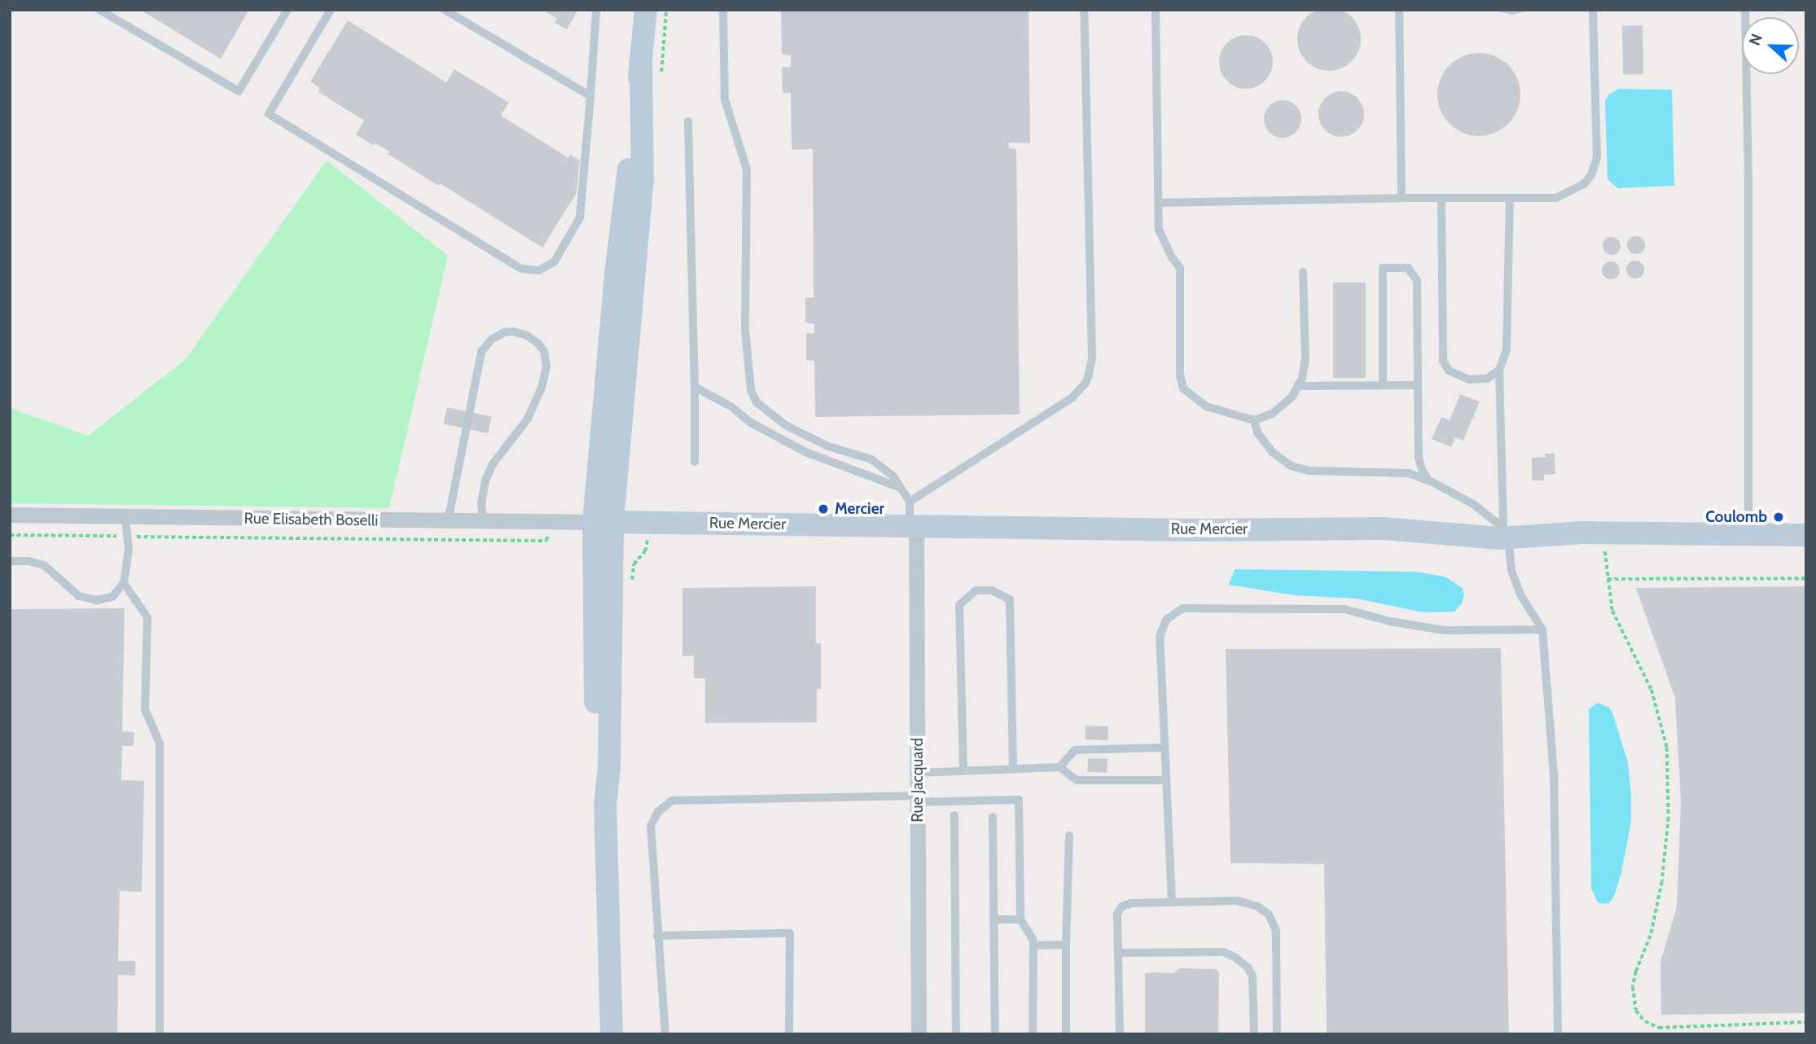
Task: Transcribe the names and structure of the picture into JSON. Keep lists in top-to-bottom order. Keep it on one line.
{"streets":{"street":["Rue Elisabeth Boselli","Rue Mercier","Rue Jacquard"]},"crossings":[["Rue Elisabeth Boselli","Rue Mercier"],["Rue Mercier","Rue Jacquard"]],"places":["Mercier","Coulomb"],"north":"left"}
